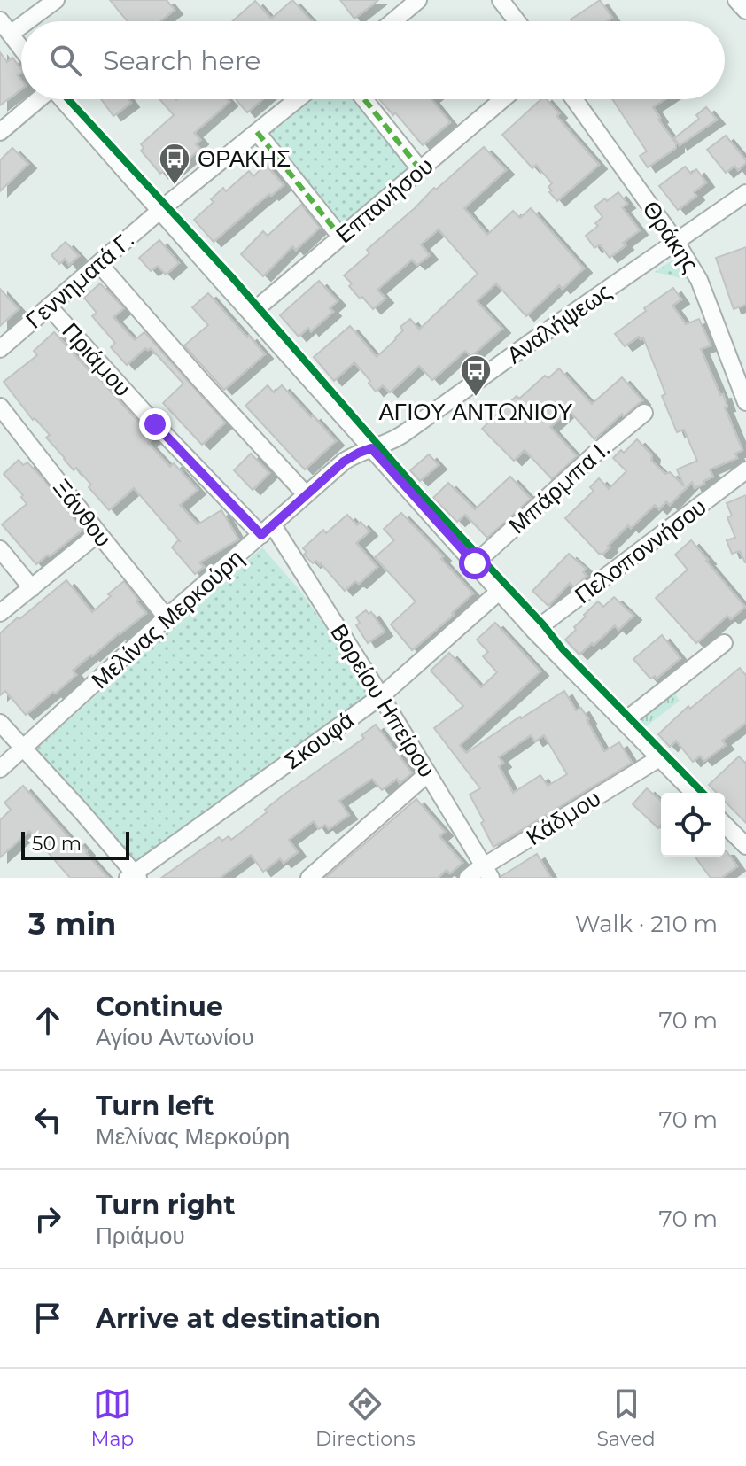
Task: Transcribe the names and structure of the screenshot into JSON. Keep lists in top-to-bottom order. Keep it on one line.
{"streets":{"street":["Επτανήσου","Θράκης","Γεννηματά Γ.","Αναλήψεως","Πριάμου","Μπάρμπα Ι.","Ξάνθου","Πελοποννήσου","Μελίνας Μερκούρη","Βορείου Ηπείρου","Σκουφά","Κάδμου"]},"crossings":[["Θράκης","Αναλήψεως"],["Γεννηματά Γ.","Πριάμου"],["Αναλήψεως","Μελίνας Μερκούρη"],["Πριάμου","Μελίνας Μερκούρη"],["Πριάμου","Βορείου Ηπείρου"],["Ξάνθου","Μελίνας Μερκούρη"],["Μελίνας Μερκούρη","Βορείου Ηπείρου"],["Βορείου Ηπείρου","Σκουφά"],["Βορείου Ηπείρου","Κάδμου"]],"places":{"bus stop":["ΘΡΑΚΗΣ","ΑΓΙΟΥ ΑΝΤΩΝΙΟΥ"]},"scale_bar":"50 m","page":{"search":"Search here","scale":"50 m","heading":["3 min","Walk · 210 m"],"list":[["Continue","Αγίου Αντωνίου","70 m"],["Turn left","Μελίνας Μερκούρη","70 m"],["Turn right","Πριάμου","70 m"],"Arrive at destination"],"nav":["Map","Directions","Saved"]}}
